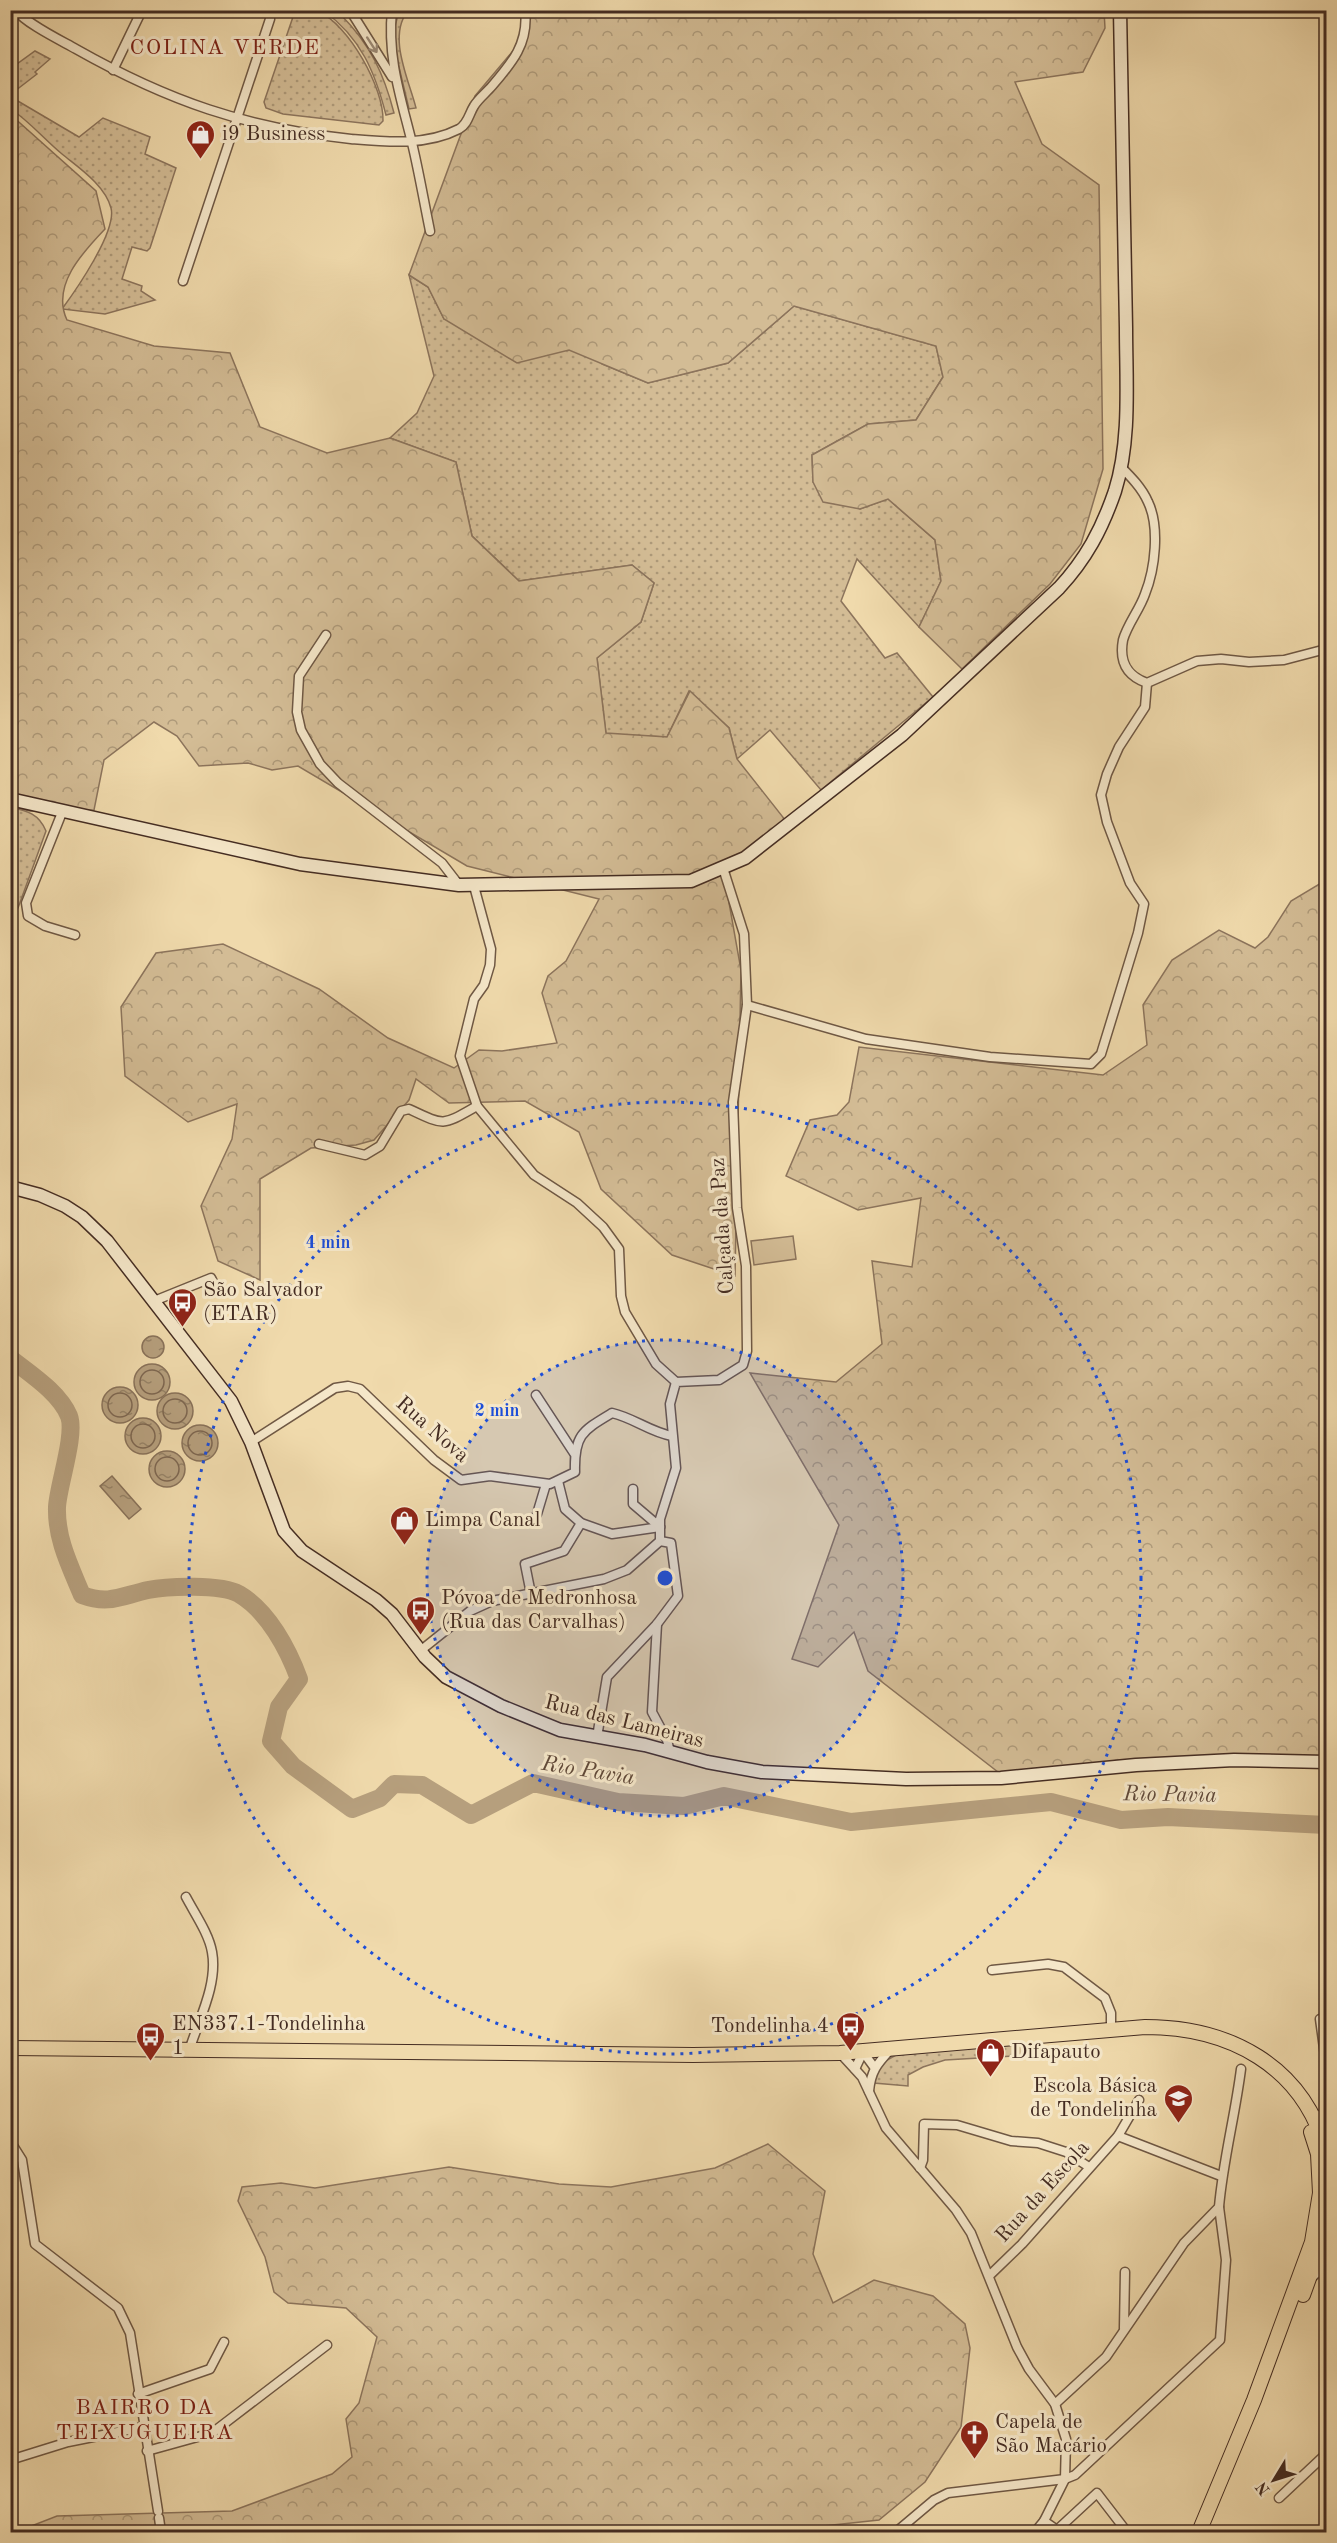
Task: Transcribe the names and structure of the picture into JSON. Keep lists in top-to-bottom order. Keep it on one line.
{"streets":{"street":["Calçada da Paz","Rua Nova","Rua das Lameiras","Rua da Escola"]},"crossings":[["Rua Nova","Rua das Lameiras"]],"districts":["COLINA VERDE","BAIRRO DA TEIXUGUEIRA"],"water":["Rio Pavia"],"places":{"shop":["i9 Business","Limpa Canal","Difapauto"],"bus stop":["São Salvador (ETAR)","Póvoa de Medronhosa (Rua das Carvalhas)","Tondelinha 4","EN337.1-Tondelinha 1"],"school or university":["Escola Básica de Tondelinha"],"church":["Capela de São Macário"]},"north":"bottom left","rings":["4 min","2 min"]}
